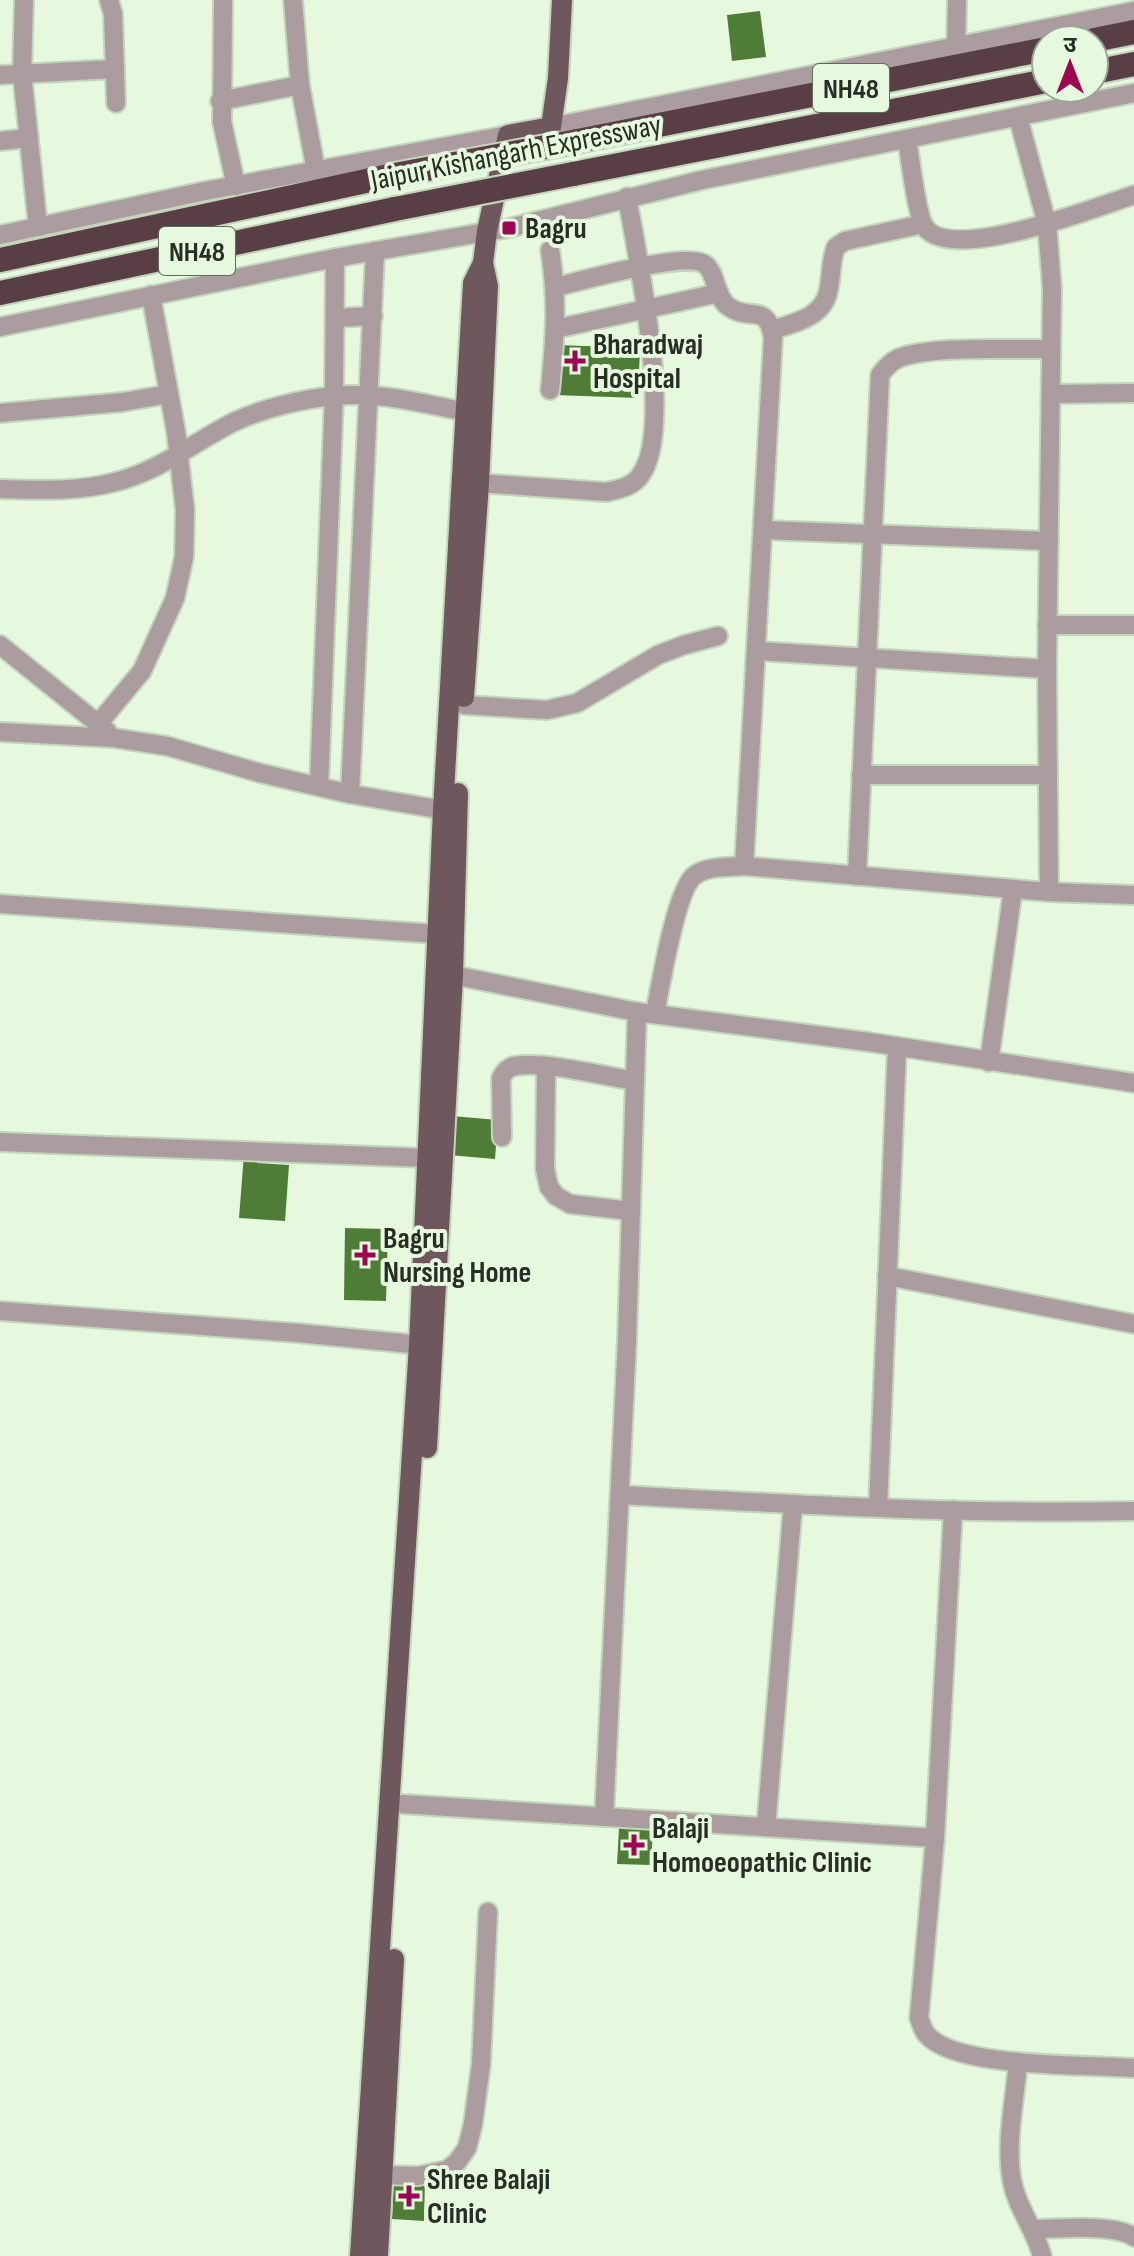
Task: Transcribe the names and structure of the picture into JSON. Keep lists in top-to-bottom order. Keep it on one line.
{"streets":{"highway":["NH48","Jaipur Kishangarh Expressway"]},"places":{"transit":["Bagru"],"health":["Bharadwaj Hospital","Bagru Nursing Home","Balaji Homoeopathic Clinic","Shree Balaji Clinic"]},"north":"top"}
